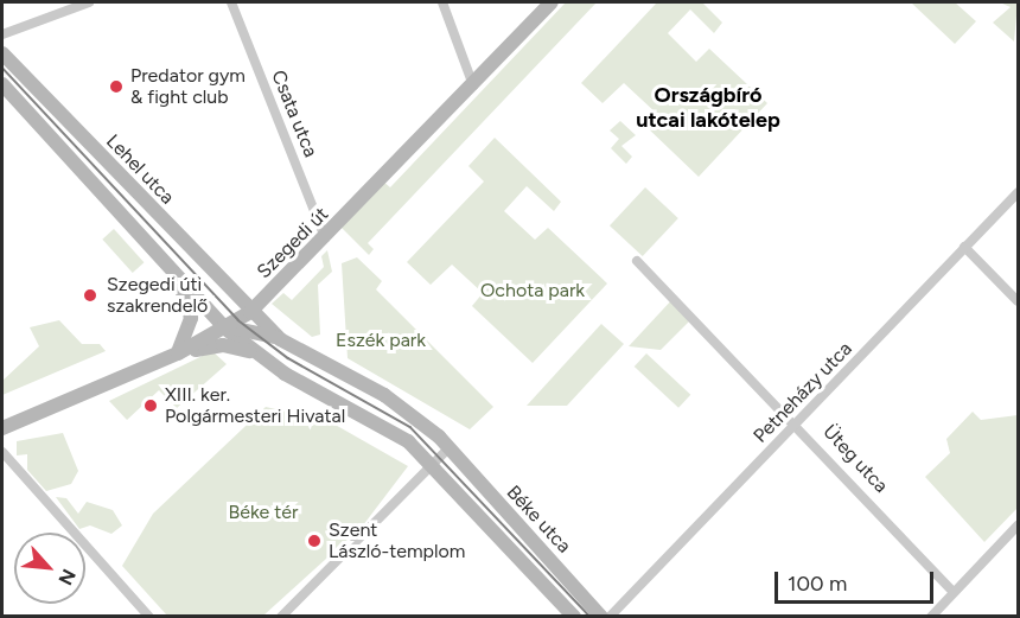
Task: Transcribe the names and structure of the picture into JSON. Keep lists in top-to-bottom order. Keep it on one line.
{"streets":{"main road":["Lehel utca","Szegedi út","Béke utca"],"street":["Csata utca","Petneházy utca","Üteg utca"]},"crossings":[["Csata utca","Szegedi út"],["Lehel utca","Szegedi út"],["Petneházy utca","Üteg utca"]],"districts":["Országbíró utcai lakótelep"],"parks":["Ochota park","Eszék park","Béke tér"],"places":["Predator gym & fight club","Szegedi úti szakrendelő","XIII. ker. Polgármesteri Hivatal","Szent László-templom"],"scale_bar":"100 m","north":"bottom right"}
